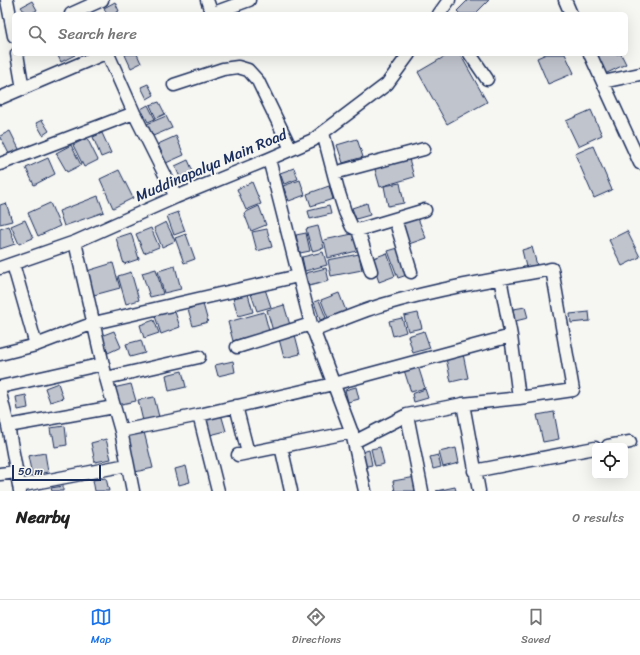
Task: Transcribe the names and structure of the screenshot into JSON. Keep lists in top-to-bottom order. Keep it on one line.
{"streets":{"street":["Muddinapalya Main Road"]},"scale_bar":"50 m","page":{"search":"Search here","scale":"50 m","heading":["Nearby","0 results"],"nav":["Map","Directions","Saved"]}}
